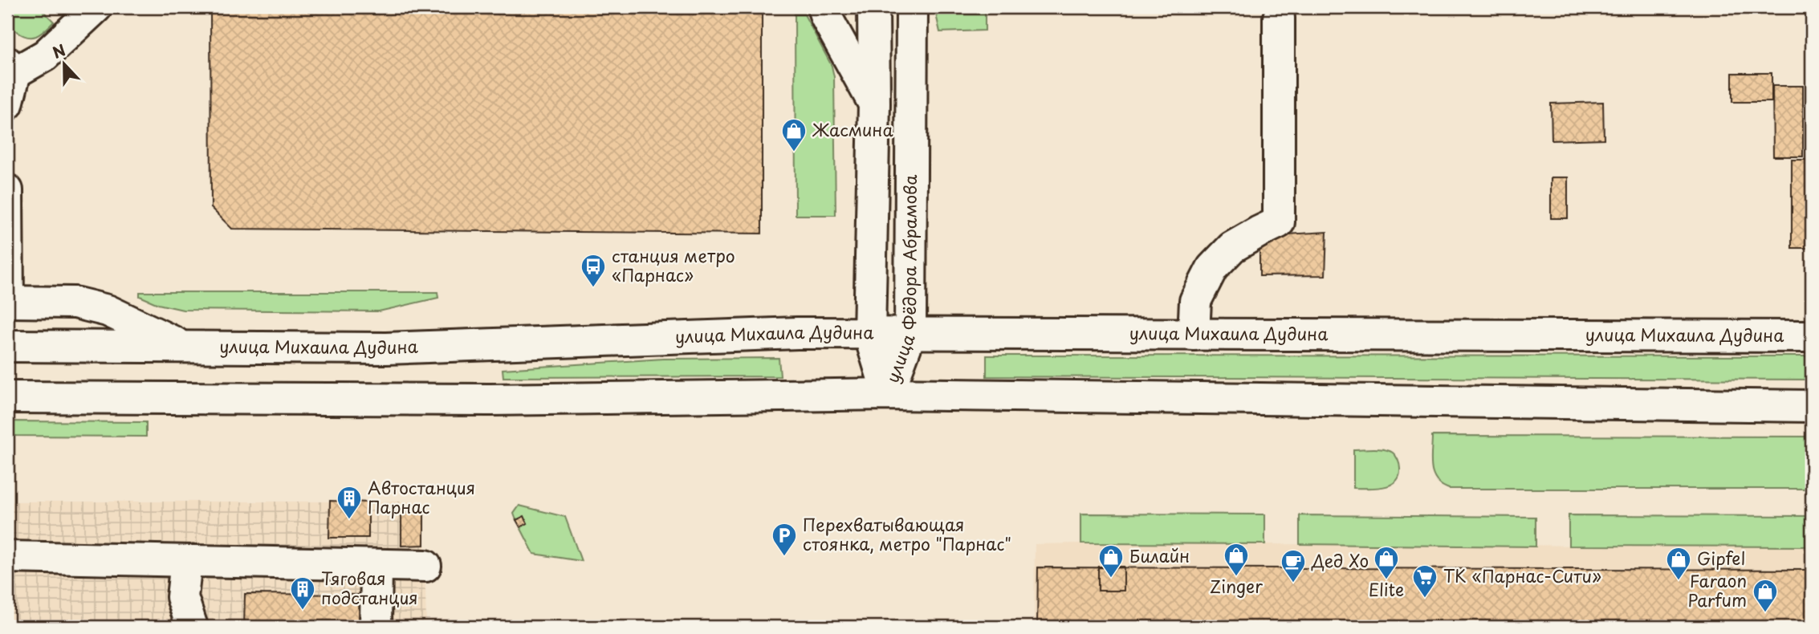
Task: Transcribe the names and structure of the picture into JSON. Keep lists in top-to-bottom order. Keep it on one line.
{"streets":{"street":["улица Фёдора Абрамова","улица Михаила Дудина"]},"crossings":[["улица Фёдора Абрамова","улица Михаила Дудина"]],"places":{"shop":["Жасмина","Zinger","Билайн","Elite","Gipfel","Faraon Parfum"],"bus stop":["станция метро «Парнас»"],"building":["Автостанция Парнас","Тяговая подстанция"],"parking":["Перехватывающая стоянка, метро \"Парнас\""],"cafe":["Дед Хо"],"supermarket":["ТК «Парнас-Сити»"]},"north":"top"}
